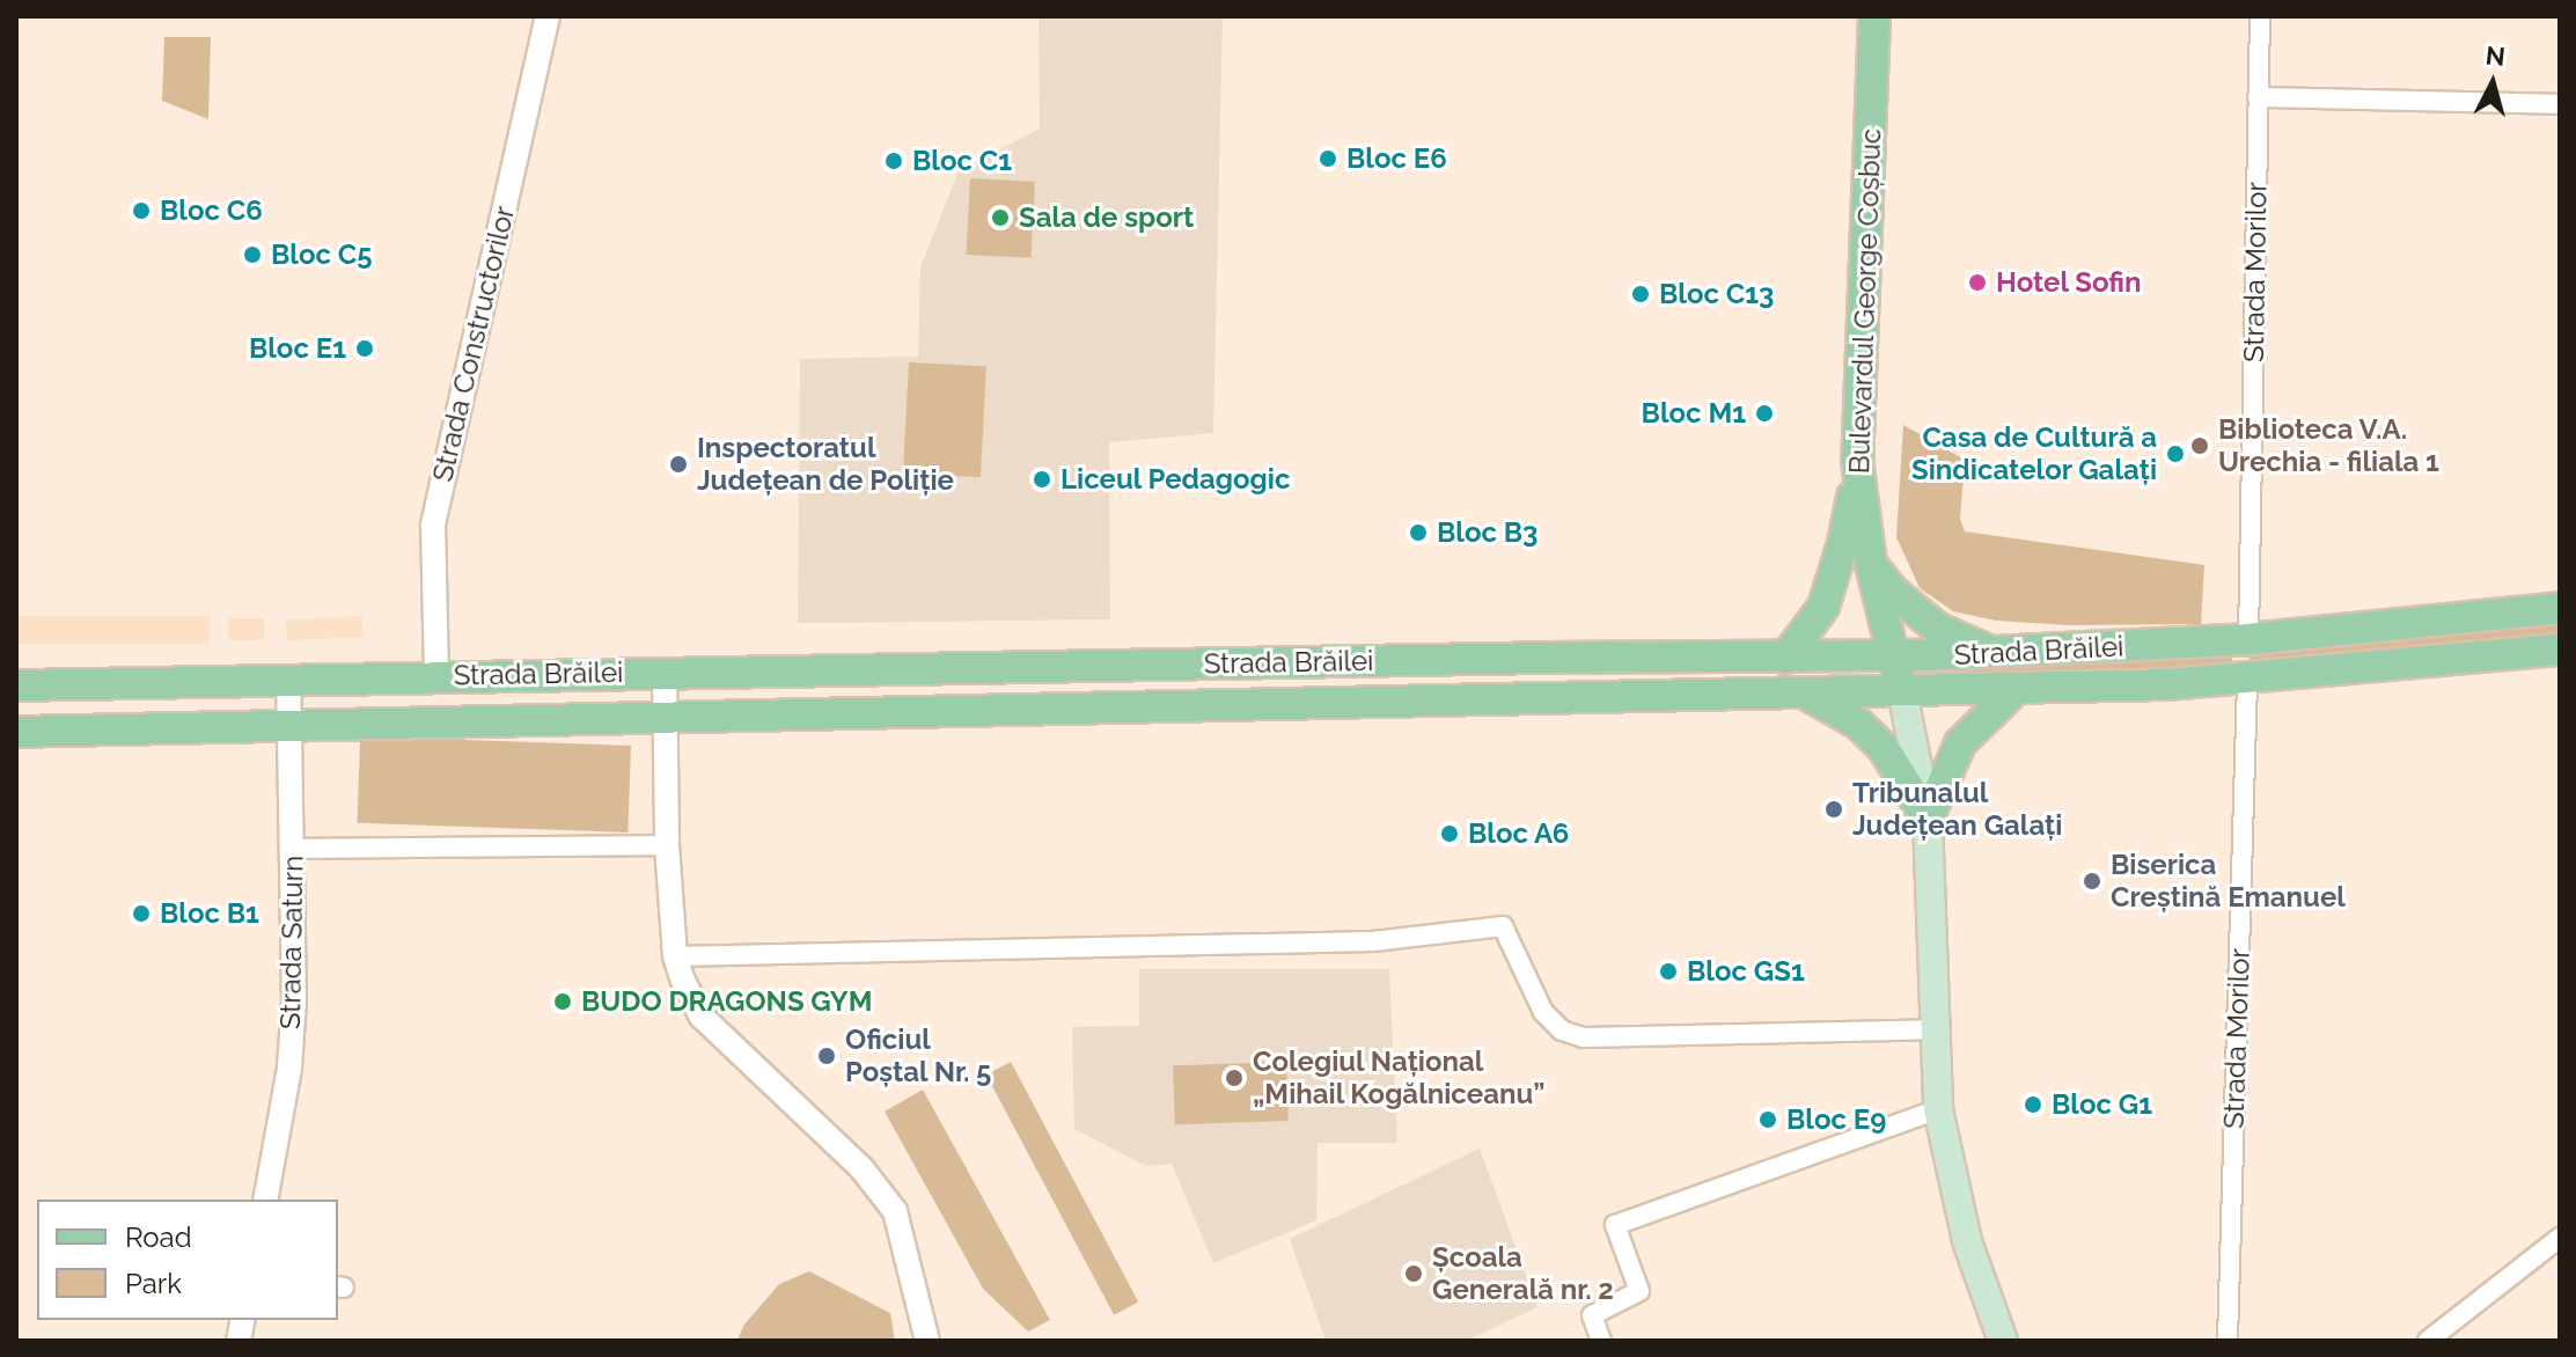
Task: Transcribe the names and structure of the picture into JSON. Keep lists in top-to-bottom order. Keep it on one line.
{"streets":{"main road":["Bulevardul George Coșbuc","Strada Brăilei"],"street":["Strada Morilor","Strada Constructorilor","Strada Saturn"]},"crossings":[["Strada Morilor","Strada Brăilei"],["Bulevardul George Coșbuc","Strada Brăilei"],["Strada Constructorilor","Strada Brăilei"],["Strada Brăilei","Strada Saturn"]],"places":["Bloc E6","Bloc C1","Bloc C6","Sala de sport","Bloc C5","Hotel Sofin","Bloc C13","Bloc E1","Bloc M1","Biblioteca V.A. Urechia - filiala 1","Casa de Cultură a Sindicatelor Galați","Inspectoratul Județean de Poliție","Liceul Pedagogic","Bloc B3","Tribunalul Județean Galați","Bloc A6","Biserica Creștină Emanuel","Bloc B1","Bloc GS1","BUDO DRAGONS GYM","Oficiul Poștal Nr. 5","Colegiul Național „Mihail Kogălniceanu”","Bloc G1","Bloc E9","Școala Generală nr. 2"],"legend":["Road","Park"],"north":"top"}
